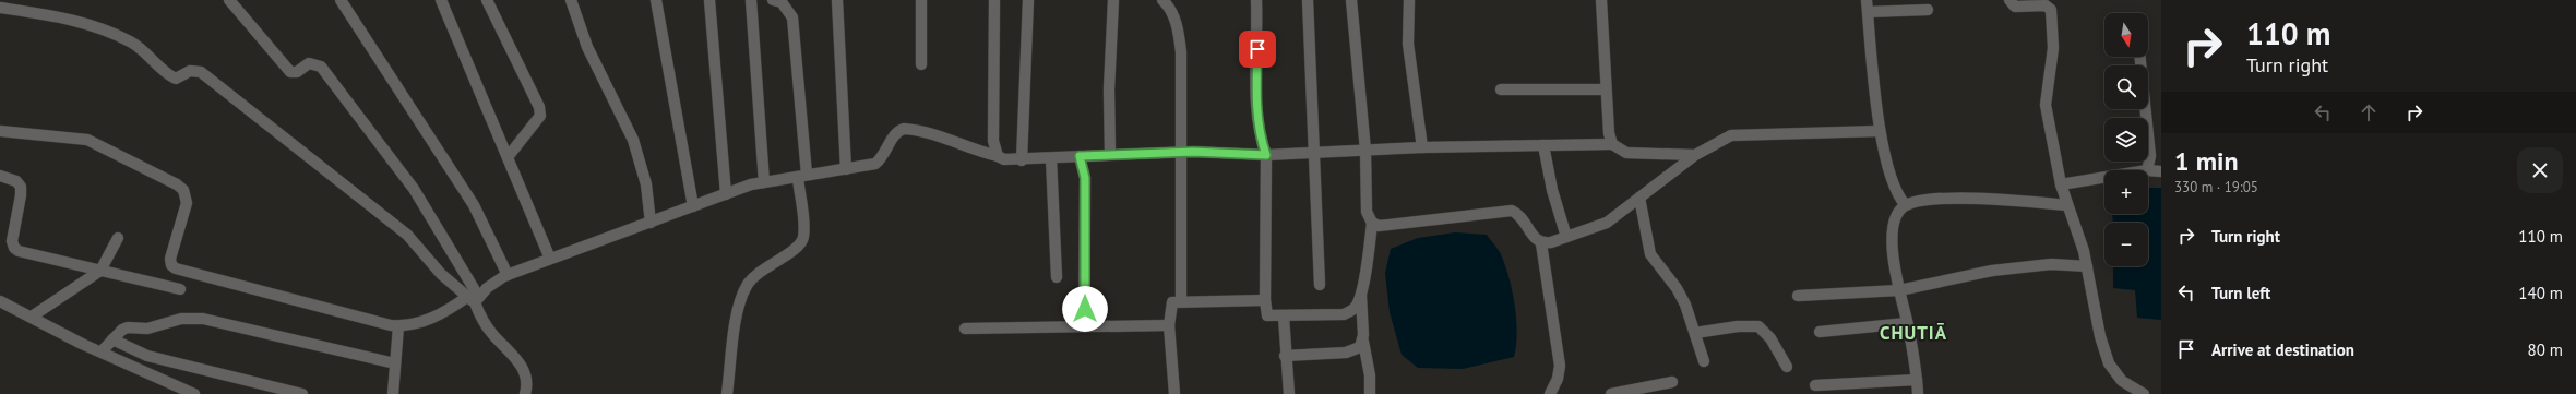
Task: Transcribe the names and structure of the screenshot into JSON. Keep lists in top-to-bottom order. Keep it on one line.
{"districts":["CHUTIĀ"],"north":"bottom","page":{"turn":["110 m","Turn right"],"map_buttons":["+","−"],"heading":["1 min","330 m · 19:05"],"list":[{"name":"Turn right","value":"110 m"},{"name":"Turn left","value":"140 m"},{"name":"Arrive at destination","value":"80 m"}]}}
